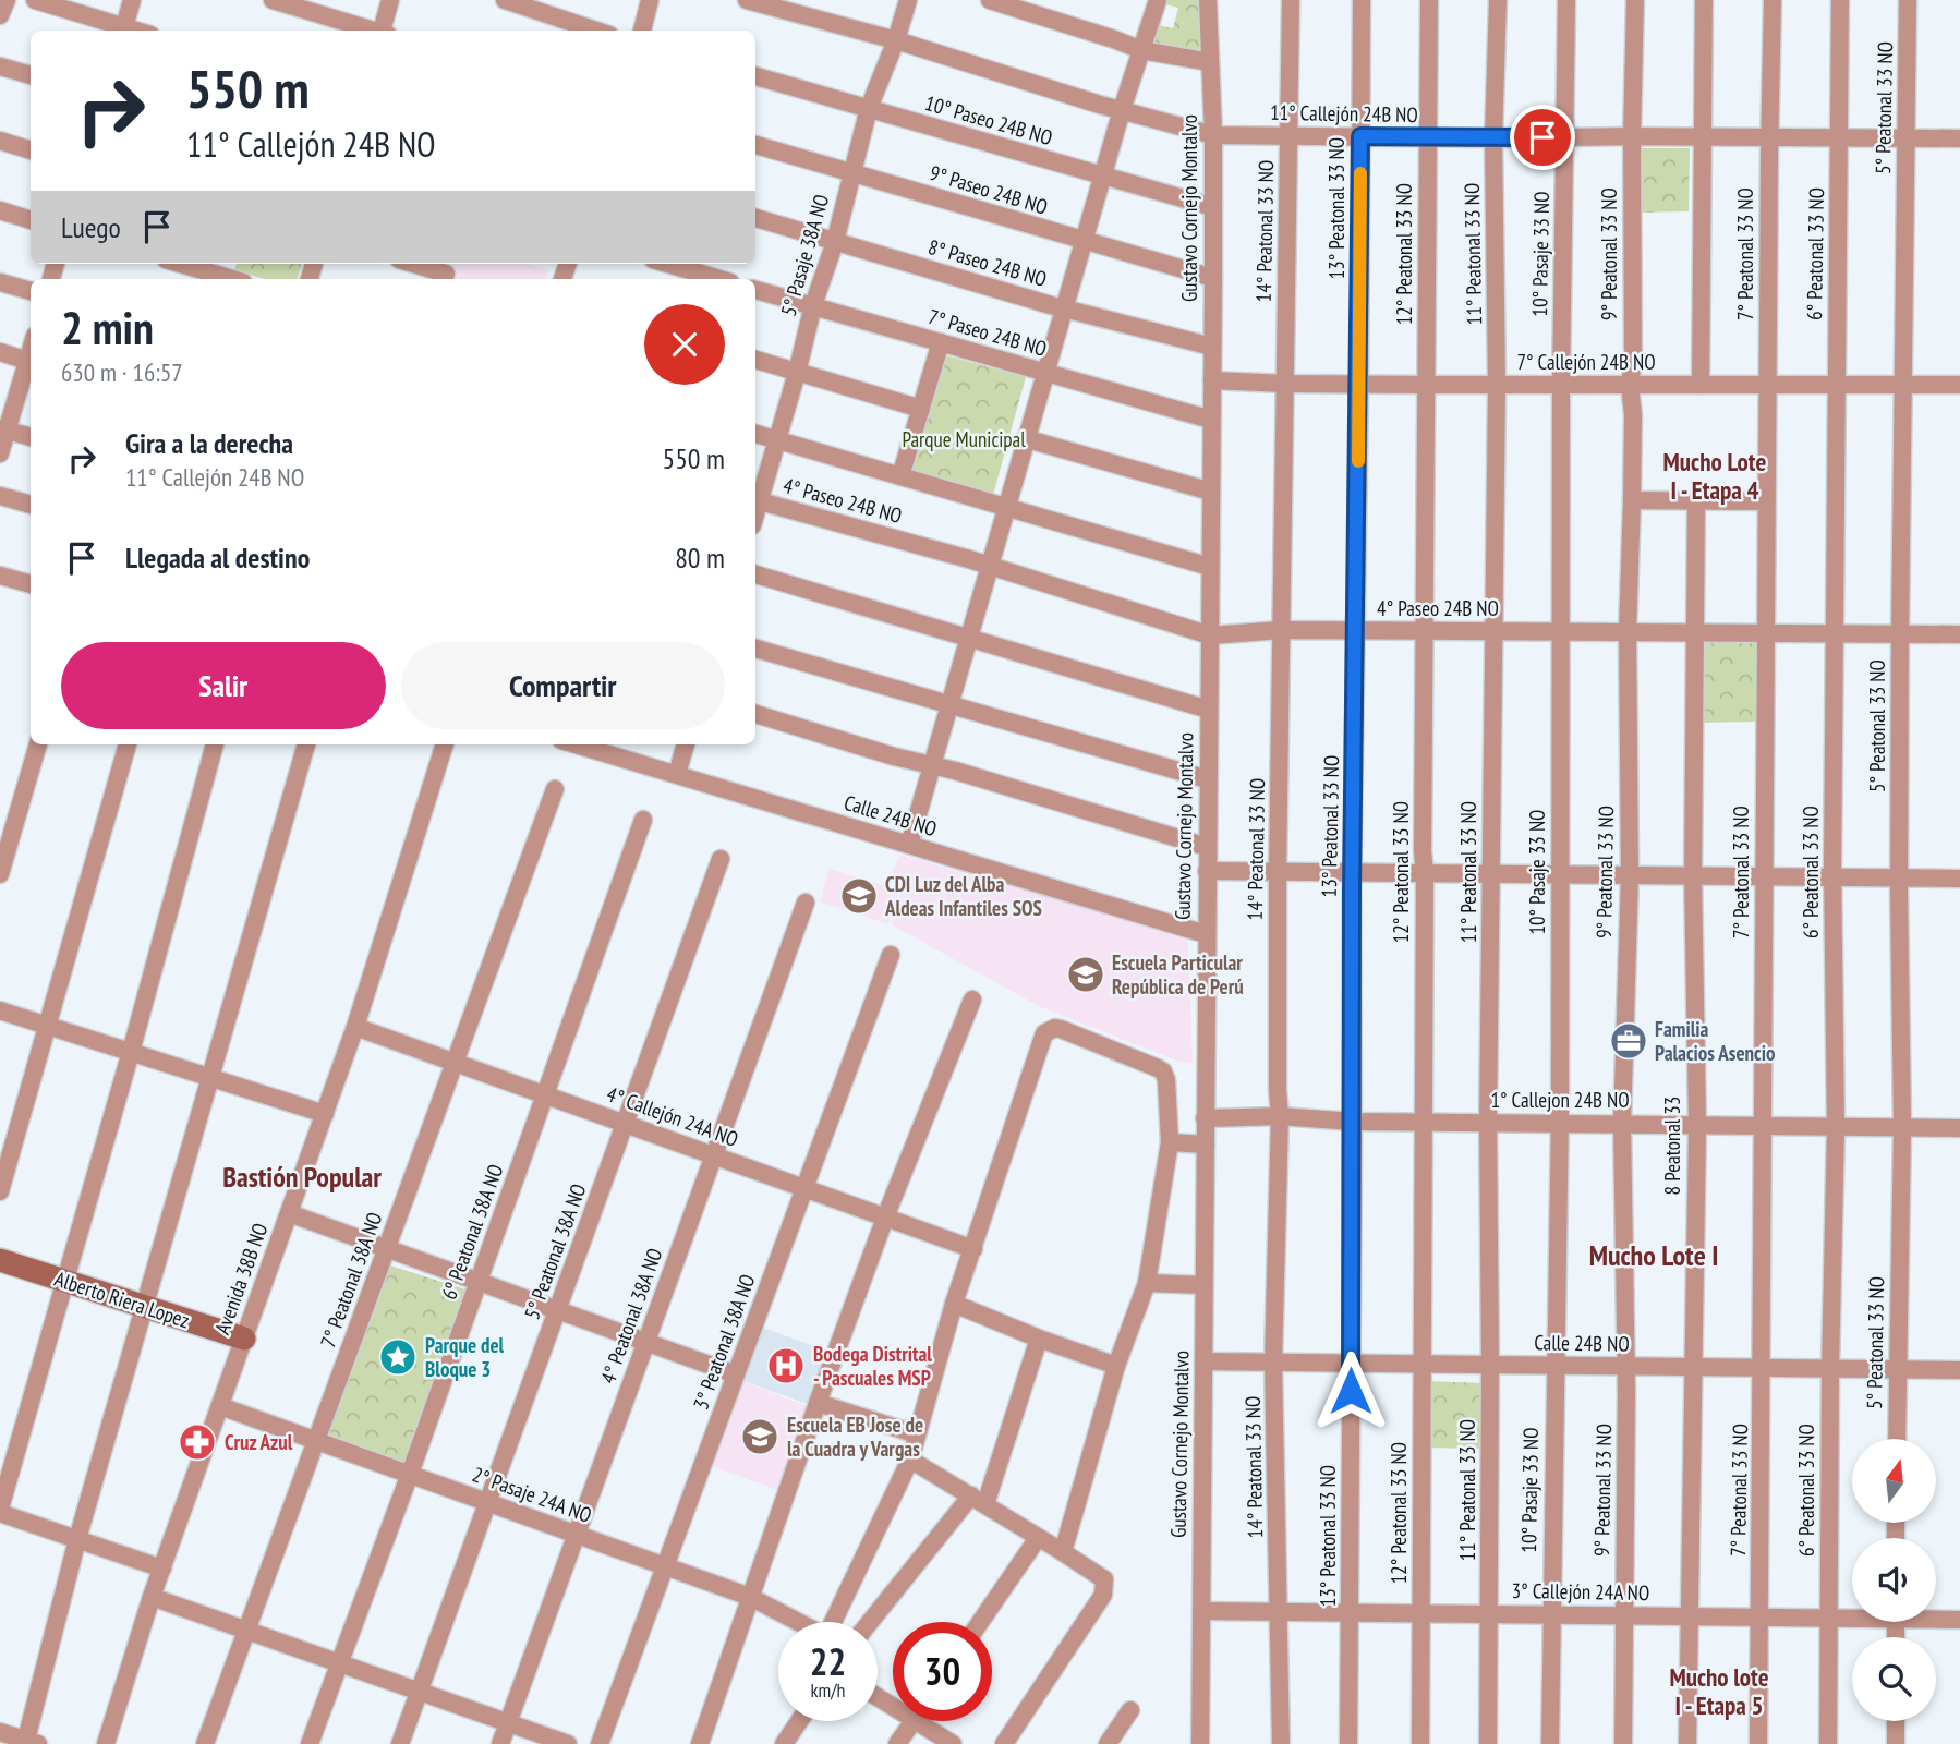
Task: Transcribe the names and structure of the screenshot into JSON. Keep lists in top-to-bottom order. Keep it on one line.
{"streets":{"main road":["Alberto Riera Lopez"],"street":["5° Peatonal 33 NO","11° Callejón 24B NO","10° Paseo 24B NO","9° Paseo 24B NO","Gustavo Cornejo Montalvo","13° Peatonal 33 NO","14° Peatonal 33 NO","12° Peatonal 33 NO","11° Peatonal 33 NO","10° Pasaje 33 NO","9° Peatonal 33 NO","7° Peatonal 33 NO","6° Peatonal 33 NO","5° Pasaje 38A NO","8° Paseo 24B NO","7° Paseo 24B NO","7° Callejón 24B NO","4° Paseo 24B NO","Calle 24B NO","1° Callejon 24B NO","4° Callejón 24A NO","8 Peatonal 33","6º Peatonal 38A NO","5° Peatonal 38A NO","Avenida 38B NO","7° Peatonal 38A NO","4° Peatonal 38A NO","3° Peatonal 38A NO","2° Pasaje 24A NO","3° Callejón 24A NO"]},"crossings":[["5° Peatonal 33 NO","11° Callejón 24B NO"],["5° Peatonal 33 NO","7° Callejón 24B NO"],["5° Peatonal 33 NO","4° Paseo 24B NO"],["5° Peatonal 33 NO","Calle 24B NO"],["5° Peatonal 33 NO","1° Callejon 24B NO"],["11° Callejón 24B NO","Gustavo Cornejo Montalvo"],["11° Callejón 24B NO","13° Peatonal 33 NO"],["11° Callejón 24B NO","14° Peatonal 33 NO"],["11° Callejón 24B NO","12° Peatonal 33 NO"],["11° Callejón 24B NO","11° Peatonal 33 NO"],["11° Callejón 24B NO","10° Pasaje 33 NO"],["11° Callejón 24B NO","9° Peatonal 33 NO"],["11° Callejón 24B NO","7° Peatonal 33 NO"],["11° Callejón 24B NO","6° Peatonal 33 NO"],["11° Callejón 24B NO","5° Pasaje 38A NO"],["10° Paseo 24B NO","Gustavo Cornejo Montalvo"],["10° Paseo 24B NO","5° Pasaje 38A NO"],["9° Paseo 24B NO","Gustavo Cornejo Montalvo"],["9° Paseo 24B NO","5° Pasaje 38A NO"],["Gustavo Cornejo Montalvo","8° Paseo 24B NO"],["Gustavo Cornejo Montalvo","7° Paseo 24B NO"],["Gustavo Cornejo Montalvo","7° Callejón 24B NO"],["Gustavo Cornejo Montalvo","4° Paseo 24B NO"],["Gustavo Cornejo Montalvo","Calle 24B NO"],["Gustavo Cornejo Montalvo","1° Callejon 24B NO"],["Gustavo Cornejo Montalvo","3° Callejón 24A NO"],["13° Peatonal 33 NO","7° Callejón 24B NO"],["13° Peatonal 33 NO","4° Paseo 24B NO"],["13° Peatonal 33 NO","Calle 24B NO"],["13° Peatonal 33 NO","1° Callejon 24B NO"],["13° Peatonal 33 NO","3° Callejón 24A NO"],["14° Peatonal 33 NO","7° Callejón 24B NO"],["14° Peatonal 33 NO","4° Paseo 24B NO"],["14° Peatonal 33 NO","Calle 24B NO"],["14° Peatonal 33 NO","1° Callejon 24B NO"],["14° Peatonal 33 NO","3° Callejón 24A NO"],["12° Peatonal 33 NO","7° Callejón 24B NO"],["12° Peatonal 33 NO","4° Paseo 24B NO"],["12° Peatonal 33 NO","Calle 24B NO"],["12° Peatonal 33 NO","1° Callejon 24B NO"],["12° Peatonal 33 NO","3° Callejón 24A NO"],["11° Peatonal 33 NO","7° Callejón 24B NO"],["11° Peatonal 33 NO","4° Paseo 24B NO"],["11° Peatonal 33 NO","Calle 24B NO"],["11° Peatonal 33 NO","1° Callejon 24B NO"],["11° Peatonal 33 NO","3° Callejón 24A NO"],["10° Pasaje 33 NO","7° Callejón 24B NO"],["10° Pasaje 33 NO","4° Paseo 24B NO"],["10° Pasaje 33 NO","Calle 24B NO"],["10° Pasaje 33 NO","1° Callejon 24B NO"],["10° Pasaje 33 NO","3° Callejón 24A NO"],["9° Peatonal 33 NO","7° Callejón 24B NO"],["9° Peatonal 33 NO","4° Paseo 24B NO"],["9° Peatonal 33 NO","Calle 24B NO"],["9° Peatonal 33 NO","1° Callejon 24B NO"],["9° Peatonal 33 NO","3° Callejón 24A NO"],["7° Peatonal 33 NO","7° Callejón 24B NO"],["7° Peatonal 33 NO","4° Paseo 24B NO"],["7° Peatonal 33 NO","Calle 24B NO"],["7° Peatonal 33 NO","1° Callejon 24B NO"],["7° Peatonal 33 NO","3° Callejón 24A NO"],["6° Peatonal 33 NO","7° Callejón 24B NO"],["6° Peatonal 33 NO","4° Paseo 24B NO"],["6° Peatonal 33 NO","Calle 24B NO"],["6° Peatonal 33 NO","1° Callejon 24B NO"],["6° Peatonal 33 NO","3° Callejón 24A NO"],["5° Pasaje 38A NO","8° Paseo 24B NO"],["5° Pasaje 38A NO","7° Paseo 24B NO"],["5° Pasaje 38A NO","4° Paseo 24B NO"],["4° Paseo 24B NO","8 Peatonal 33"],["Calle 24B NO","8 Peatonal 33"],["1° Callejon 24B NO","8 Peatonal 33"],["4° Callejón 24A NO","6º Peatonal 38A NO"],["4° Callejón 24A NO","5° Peatonal 38A NO"],["4° Callejón 24A NO","Avenida 38B NO"],["4° Callejón 24A NO","7° Peatonal 38A NO"],["4° Callejón 24A NO","4° Peatonal 38A NO"],["4° Callejón 24A NO","3° Peatonal 38A NO"],["8 Peatonal 33","3° Callejón 24A NO"],["6º Peatonal 38A NO","2° Pasaje 24A NO"],["5° Peatonal 38A NO","2° Pasaje 24A NO"],["Avenida 38B NO","Alberto Riera Lopez"],["Avenida 38B NO","2° Pasaje 24A NO"],["7° Peatonal 38A NO","2° Pasaje 24A NO"],["4° Peatonal 38A NO","2° Pasaje 24A NO"],["3° Peatonal 38A NO","2° Pasaje 24A NO"]],"districts":["Mucho Lote I - Etapa 4","Bastión Popular","Mucho Lote I","Mucho lote I - Etapa 5"],"parks":["Parque Municipal"],"places":{"school or university":["CDI Luz del Alba Aldeas Infantiles SOS","Escuela Particular República de Perú","Escuela EB Jose de la Cuadra y Vargas"],"office":["Familia Palacios Asencio"],"place":["Parque del Bloque 3"],"hospital":["Bodega Distrital - Pascuales MSP"],"pharmacy":["Cruz Azul"]},"north":"top","page":{"turn":["550 m","11° Callejón 24B NO"],"then":"Luego","heading":["2 min","630 m · 16:57"],"list":[{"name":"Gira a la derecha","note":"11° Callejón 24B NO","value":"550 m"},{"name":"Llegada al destino","value":"80 m"}],"buttons":["Salir","Compartir"],"speed":"22 km/h","limit":"30"}}
